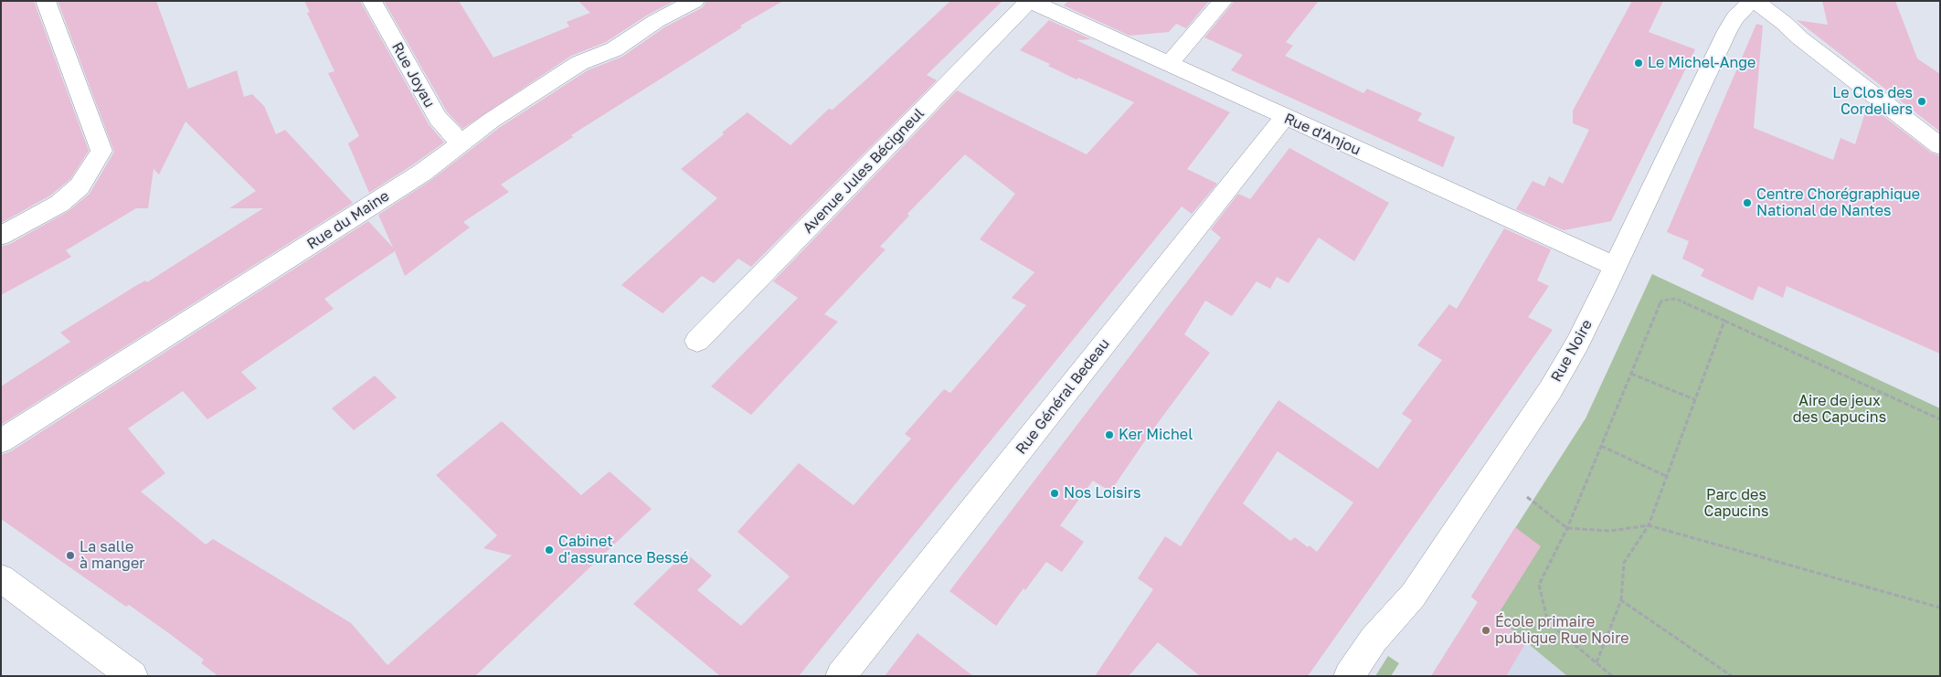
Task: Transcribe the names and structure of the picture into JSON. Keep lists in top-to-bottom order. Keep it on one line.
{"streets":{"street":["Rue Joyau","Rue d'Anjou","Avenue Jules Bécigneul","Rue du Maine","Rue Noire","Rue Général Bedeau"]},"crossings":[["Rue Joyau","Rue du Maine"],["Rue d'Anjou","Avenue Jules Bécigneul"],["Rue d'Anjou","Rue Noire"],["Rue d'Anjou","Rue Général Bedeau"]],"parks":["Aire de jeux des Capucins","Parc des Capucins"],"places":["Le Michel-Ange","Le Clos des Cordeliers","Centre Chorégraphique National de Nantes","Ker Michel","Nos Loisirs","Cabinet d'assurance Bessé","La salle à manger","École primaire publique Rue Noire"]}
